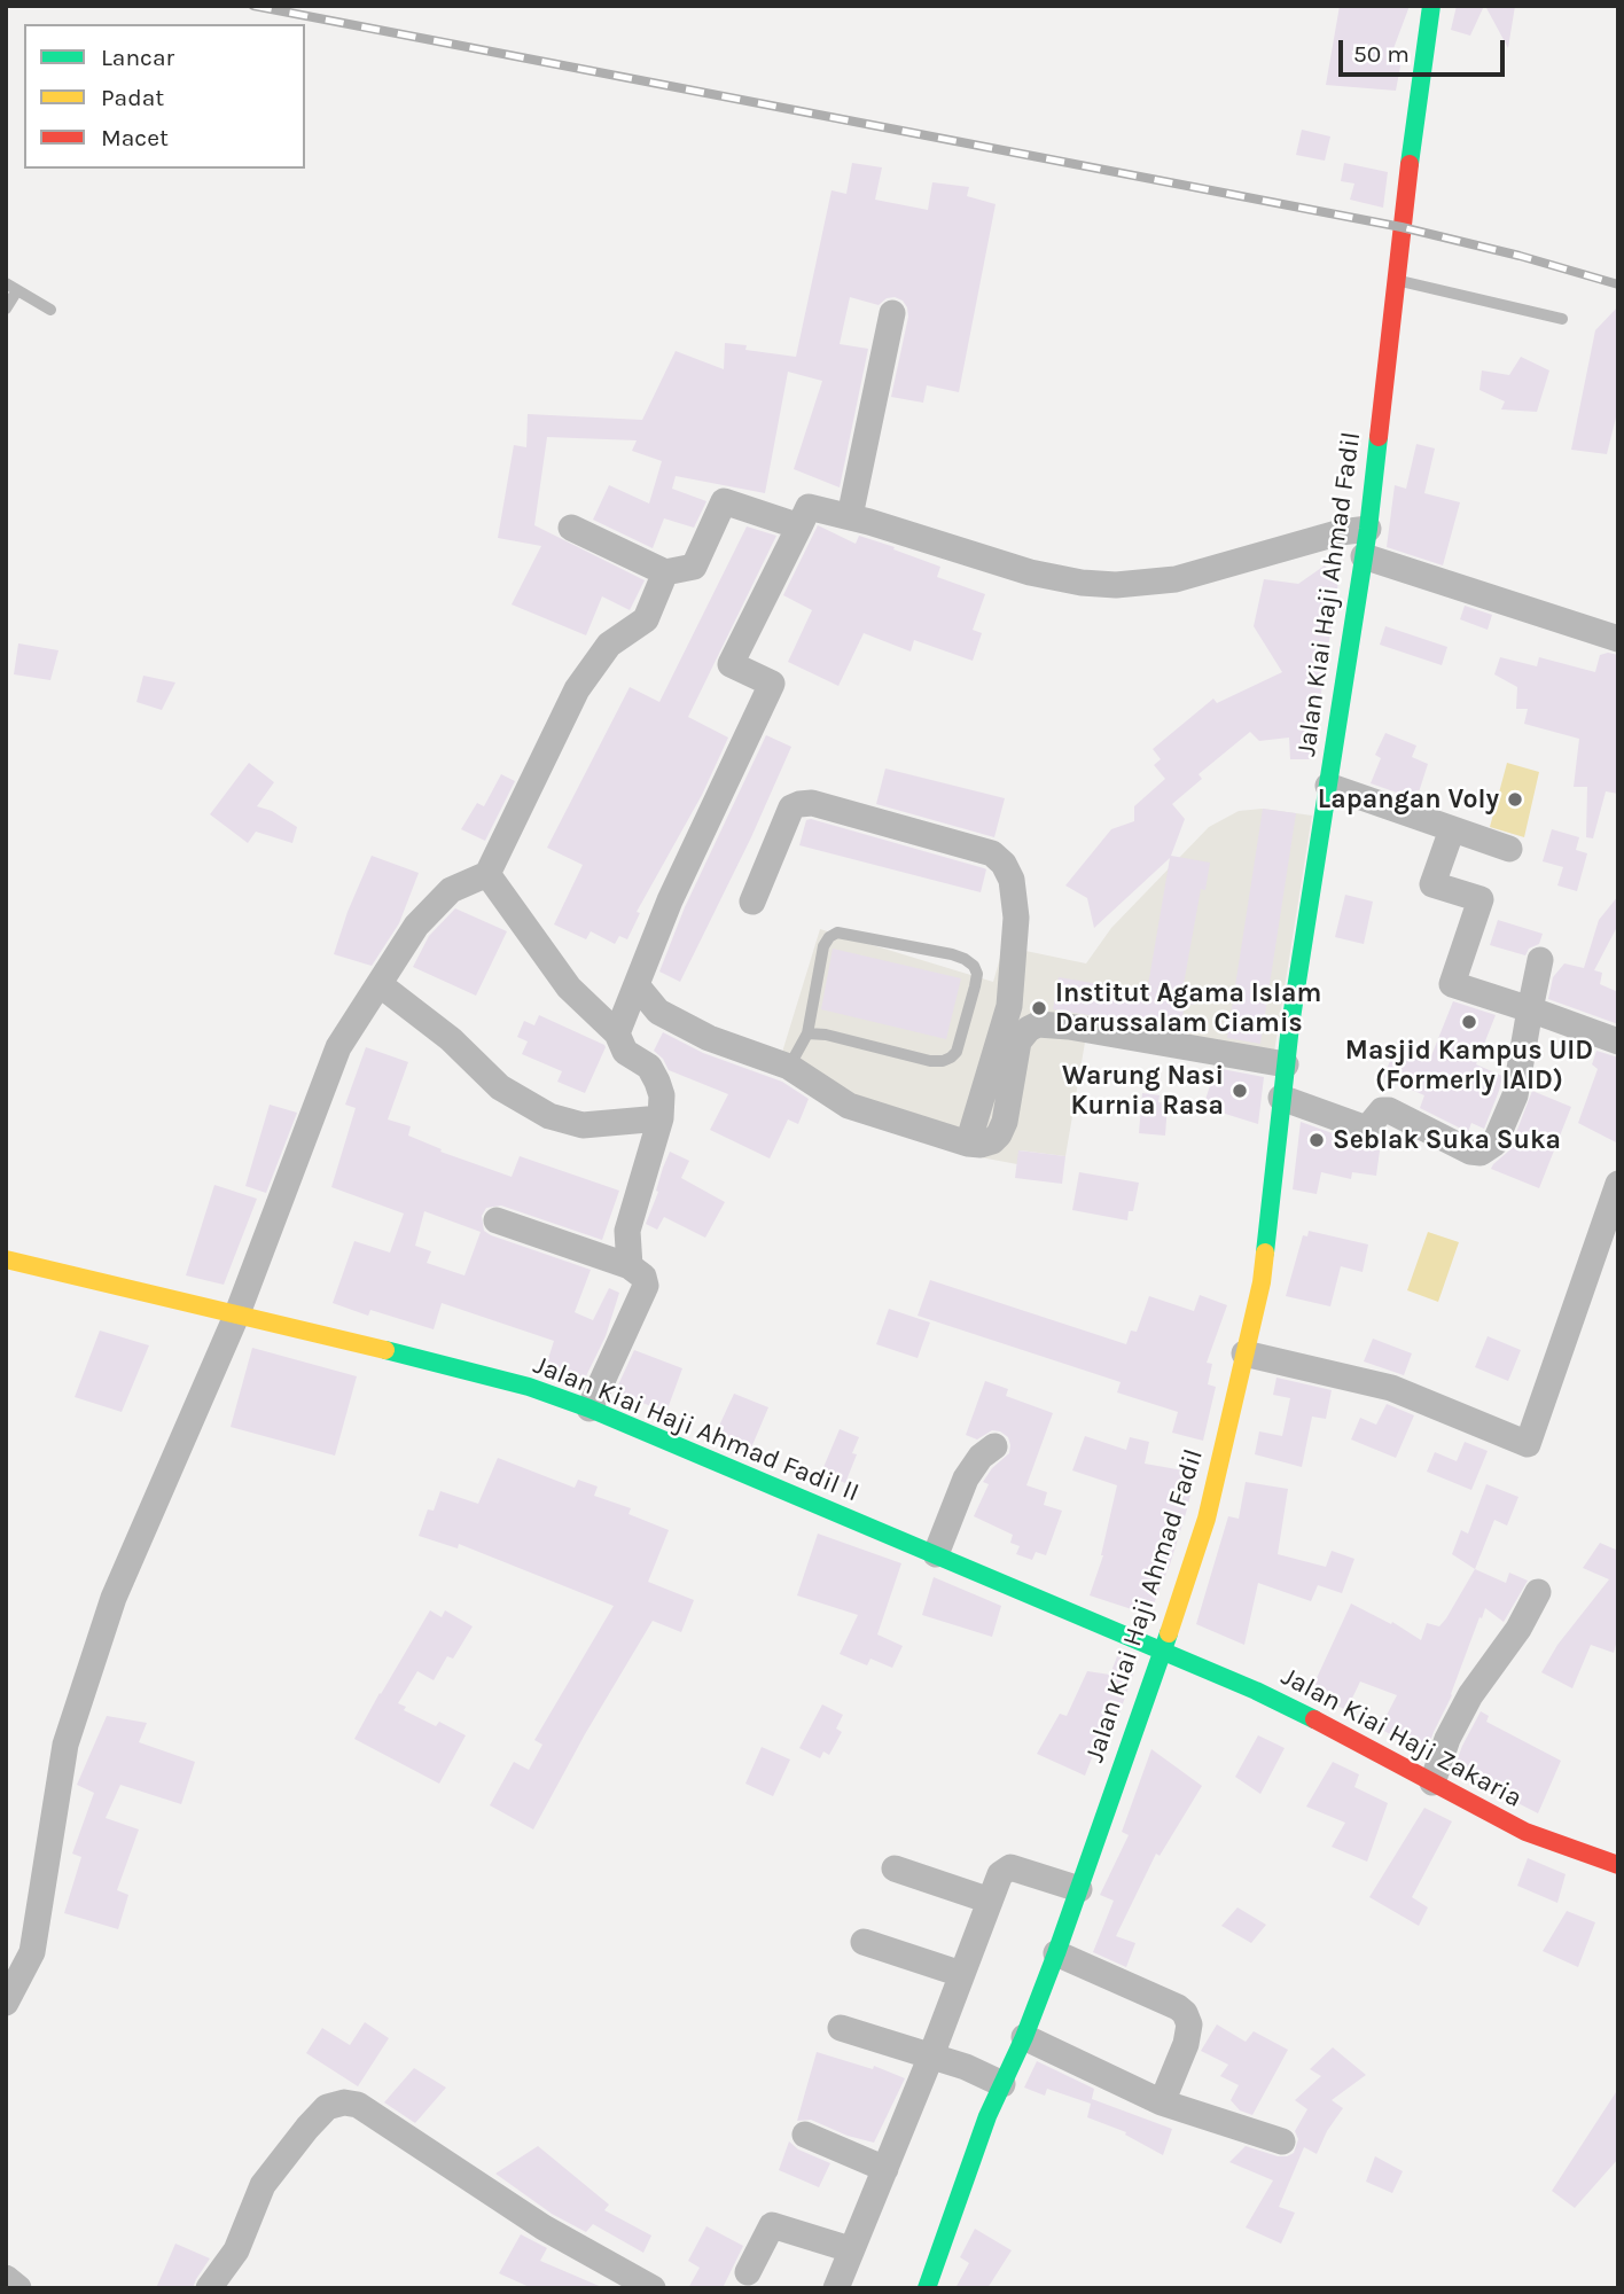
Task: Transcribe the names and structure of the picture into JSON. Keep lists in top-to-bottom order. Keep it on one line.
{"streets":{"street":["Jalan Kiai Haji Ahmad Fadil","Jalan Kiai Haji Ahmad Fadil II","Jalan Kiai Haji Zakaria"]},"crossings":[["Jalan Kiai Haji Ahmad Fadil","Jalan Kiai Haji Ahmad Fadil II"],["Jalan Kiai Haji Ahmad Fadil","Jalan Kiai Haji Zakaria"],["Jalan Kiai Haji Ahmad Fadil II","Jalan Kiai Haji Zakaria"]],"places":["Lapangan Voly","Institut Agama Islam Darussalam Ciamis","Masjid Kampus UID (Formerly IAID)","Warung Nasi Kurnia Rasa","Seblak Suka Suka"],"legend":["Lancar","Padat","Macet"],"scale_bar":"50 m"}
